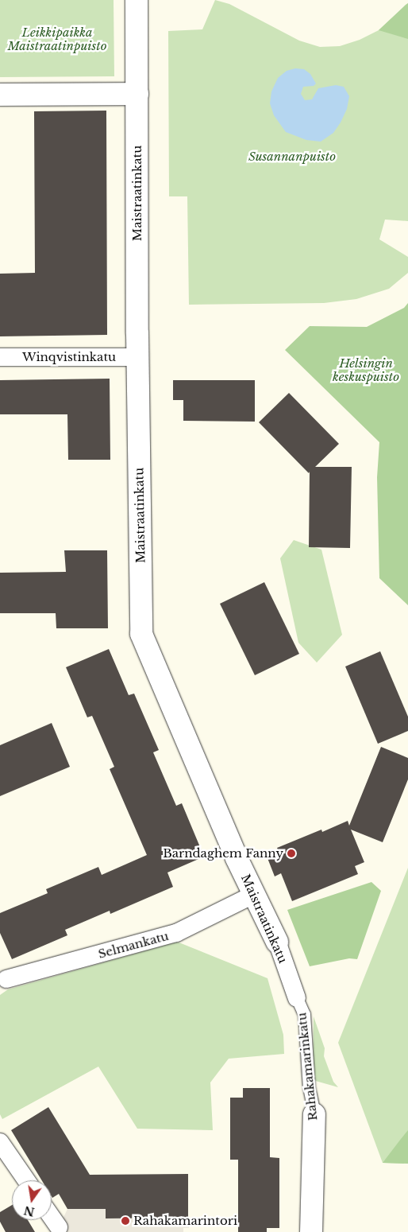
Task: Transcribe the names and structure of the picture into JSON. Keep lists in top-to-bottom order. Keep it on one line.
{"streets":{"street":["Maistraatinkatu","Winqvistinkatu","Selmankatu","Rahakamarinkatu"]},"crossings":[["Maistraatinkatu","Winqvistinkatu"],["Maistraatinkatu","Selmankatu"],["Maistraatinkatu","Rahakamarinkatu"]],"parks":["Leikkipaikka Maistraatinpuisto","Susannanpuisto","Helsingin keskuspuisto"],"places":["Barndaghem Fanny","Rahakamarintori"],"north":"bottom"}
